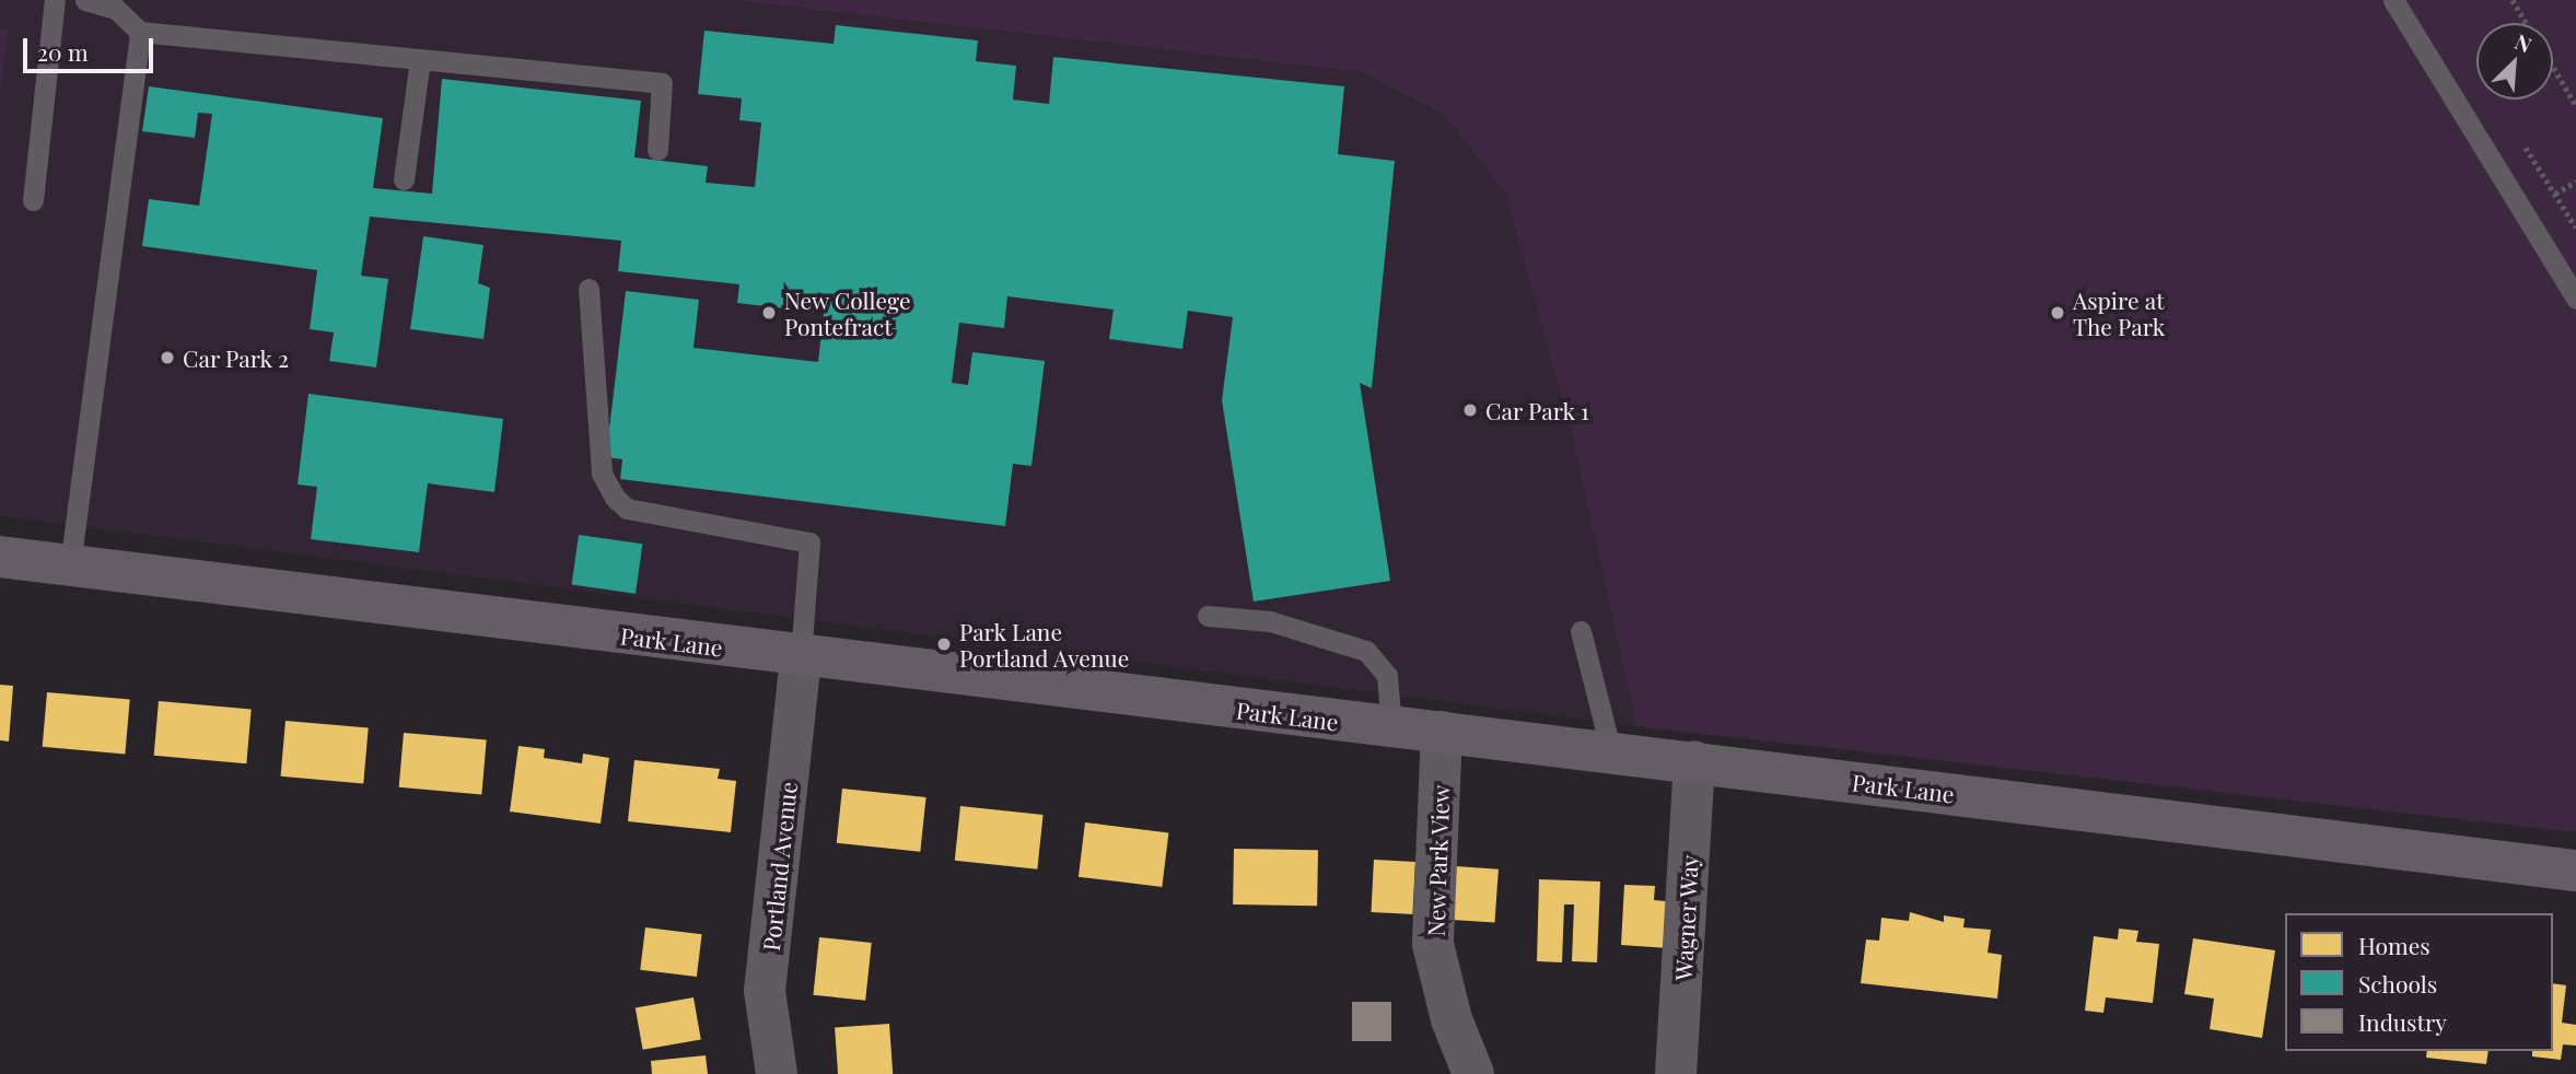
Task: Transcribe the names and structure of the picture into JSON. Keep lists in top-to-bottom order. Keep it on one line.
{"streets":{"main road":["Park Lane"],"street":["New Park View","Portland Avenue","Wagner Way"]},"crossings":[["Park Lane","New Park View"],["Park Lane","Portland Avenue"],["Park Lane","Wagner Way"]],"places":["New College Pontefract","Aspire at The Park","Car Park 2","Car Park 1","Park Lane Portland Avenue"],"legend":["Homes","Schools","Industry"],"scale_bar":"20 m","north":"top right"}
